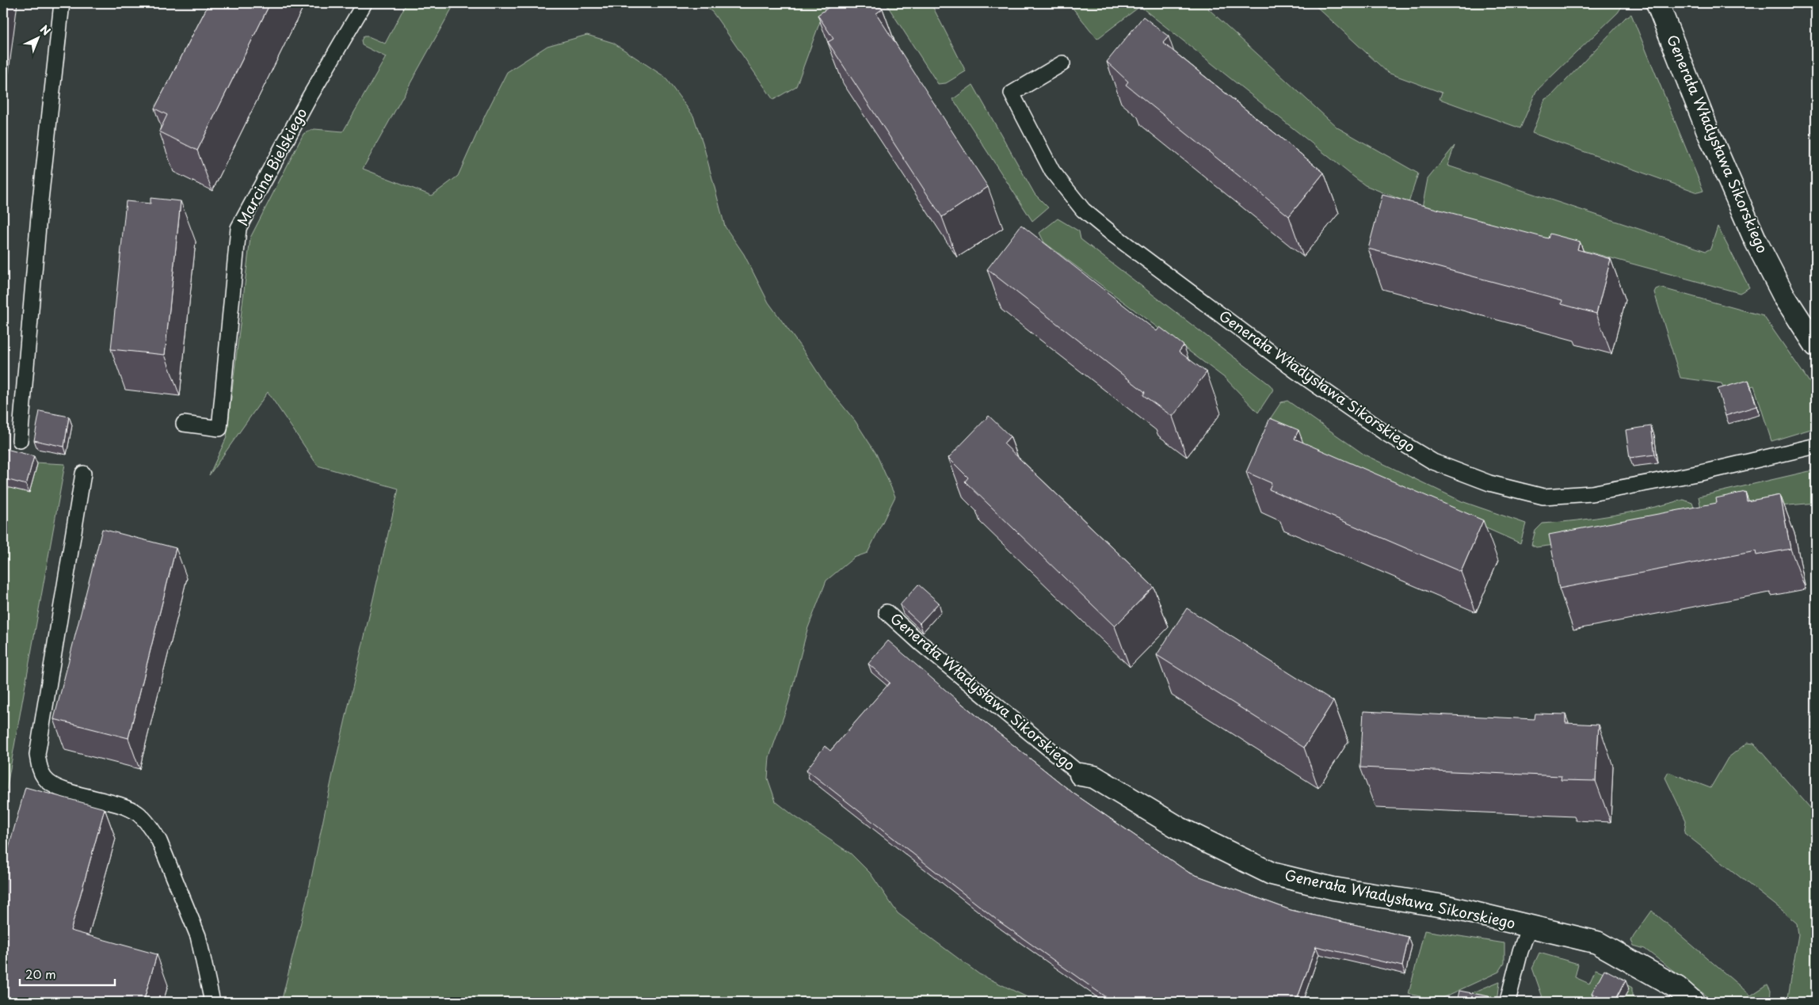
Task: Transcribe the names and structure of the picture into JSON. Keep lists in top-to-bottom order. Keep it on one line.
{"streets":{"street":["Generała Władysława Sikorskiego"],"lane":["Marcina Bielskiego"]},"scale_bar":"20 m","north":"top right"}
